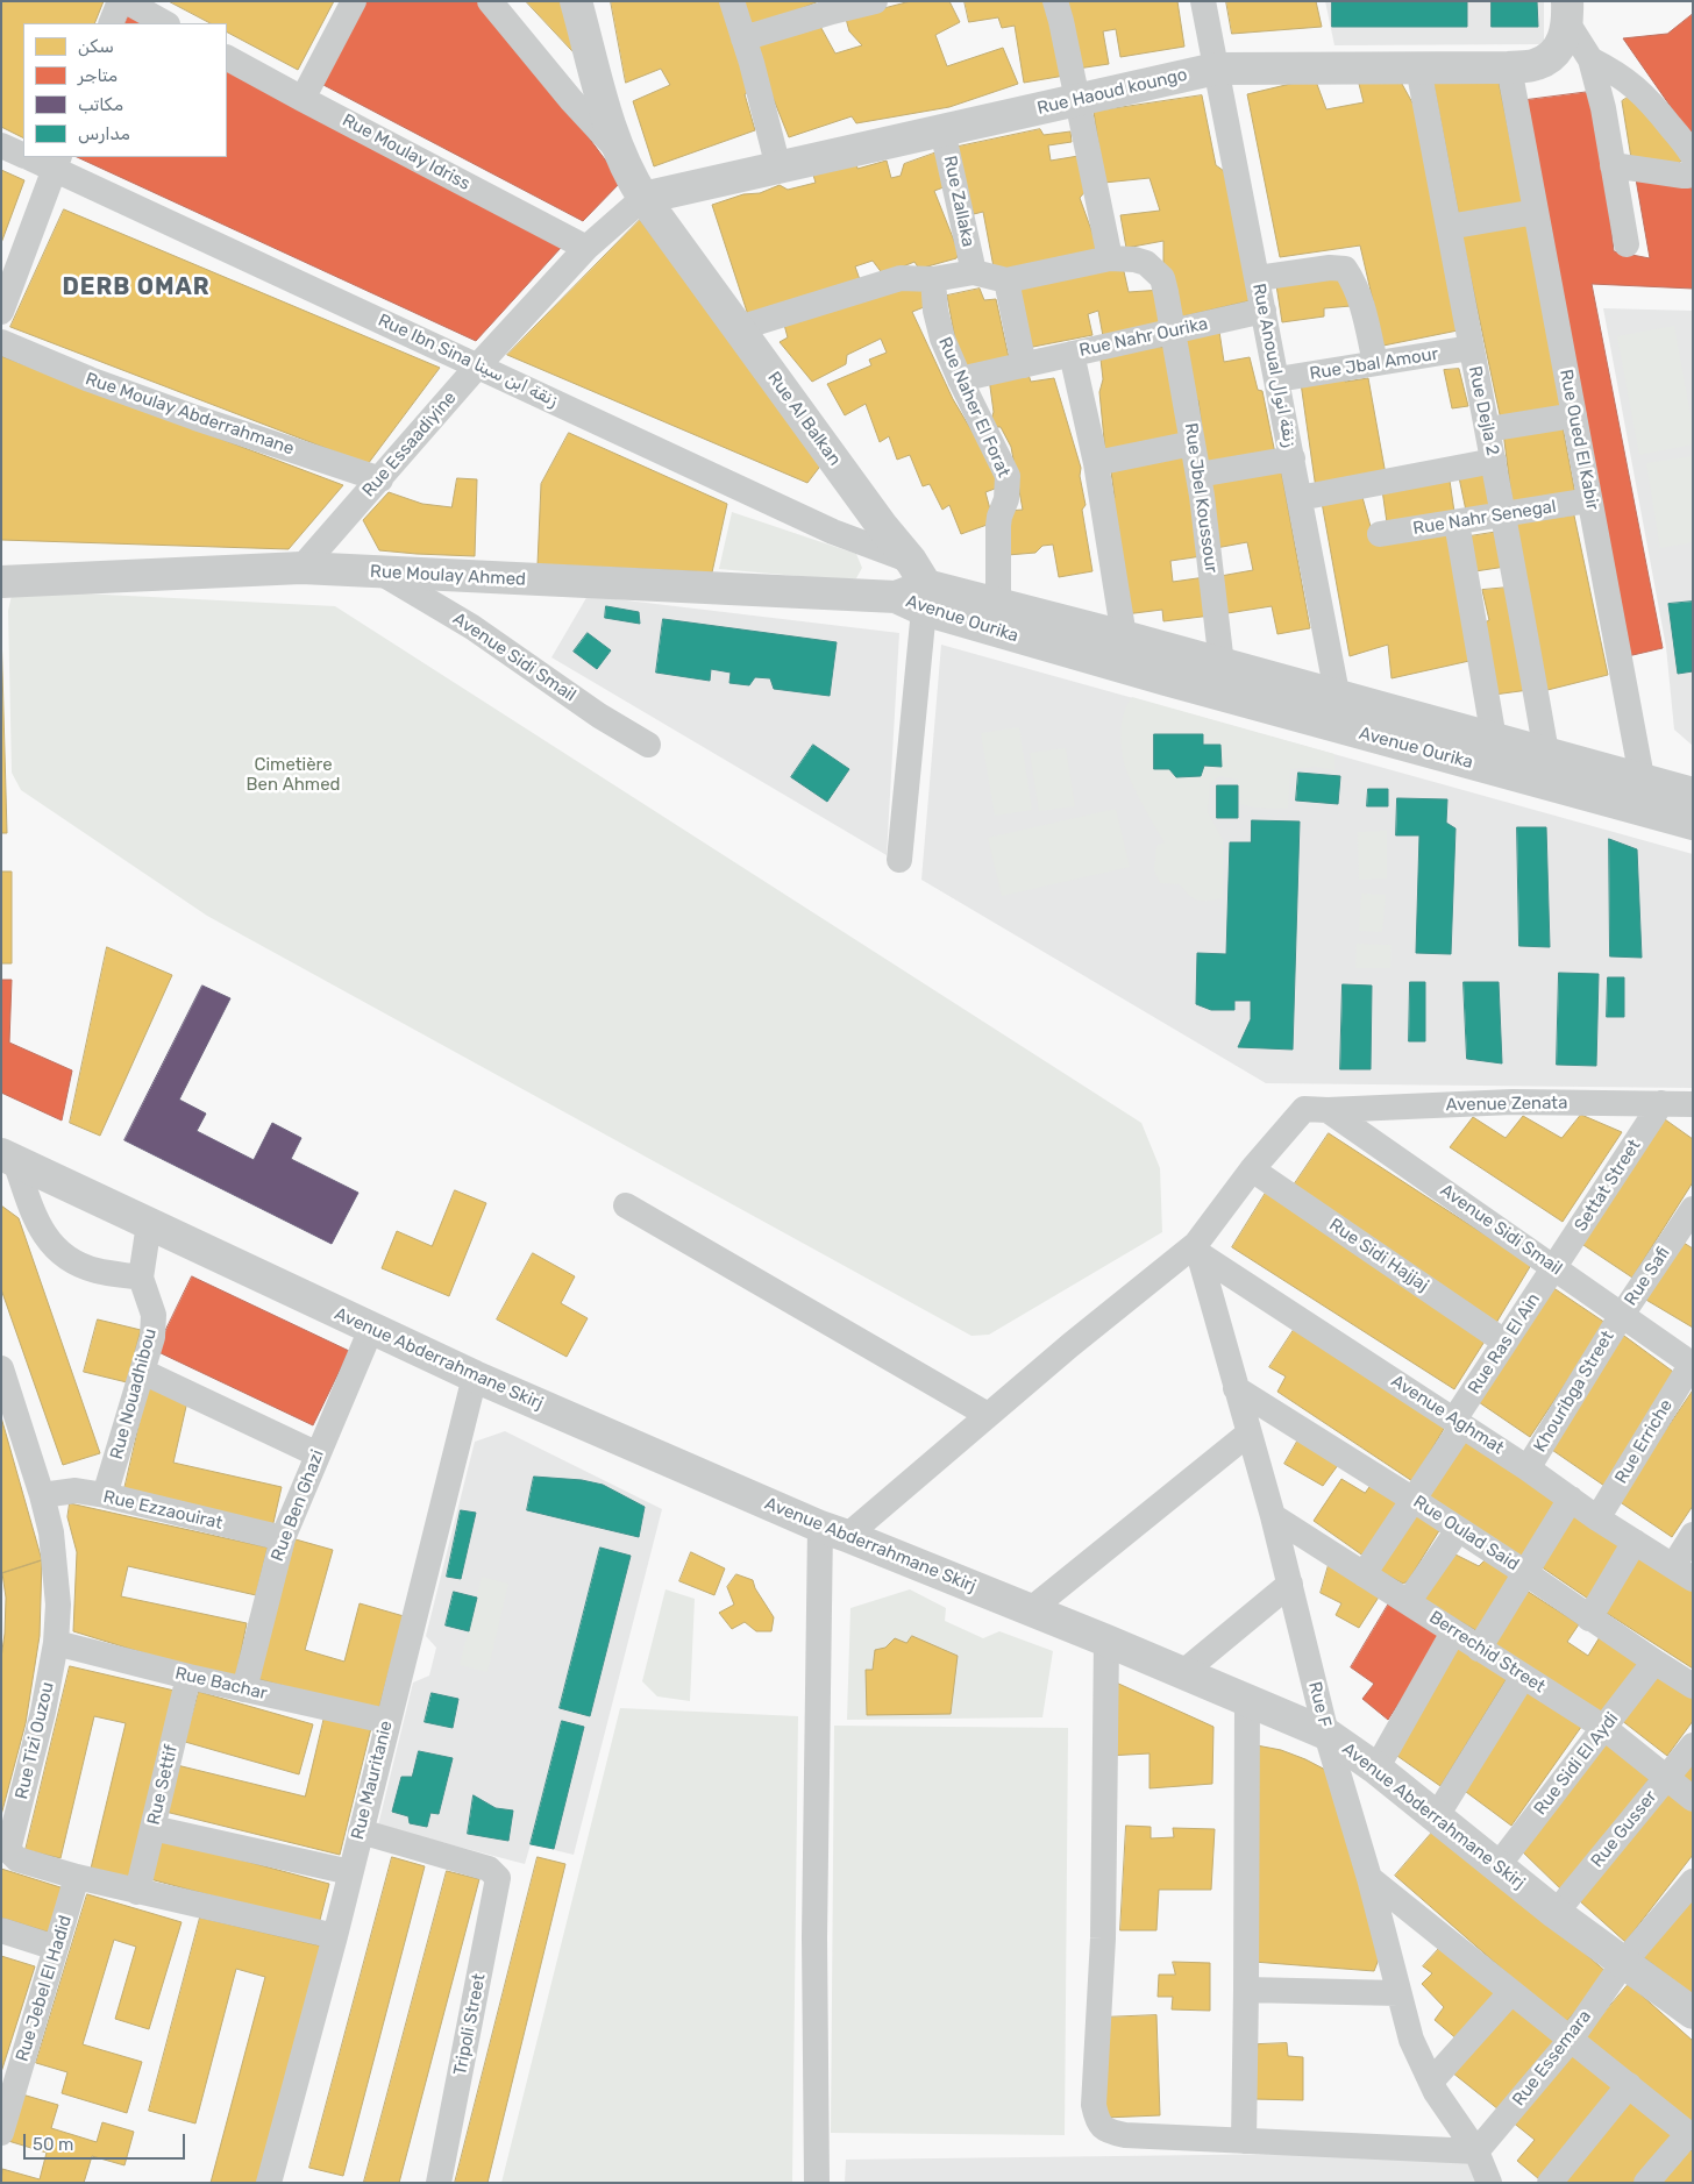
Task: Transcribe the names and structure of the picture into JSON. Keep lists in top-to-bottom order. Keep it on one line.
{"streets":{"street":["Rue Haoud koungo","Rue Moulay Idriss","Rue Zallaka","Rue Nahr Ourika","Rue Ibn Sina زنقة ابن سينا","Rue Jbal Amour","Rue Anoual زنقة انوال","Rue Naher El Forat","Rue Dejla 2","Rue Moulay Abderrahmane","Rue Al Balkan","Rue Oued El Kabir","Rue Essaadiyine","Rue Jbel Koussour","Rue Nahr Senegal","Rue Moulay Ahmed","Avenue Ourika","Avenue Sidi Smail","Avenue Zenata","Settat Street","Rue Sidi Hajjaj","Rue Safi","Rue Ras El Ain","Avenue Abderrahmane Skirj","Khouribga Street","Rue Nouadhibou","Avenue Aghmat","Rue Erriche","Rue Ben Ghazi","Rue Ezzaouirat","Rue Oulad Said","Berrechid Street","Rue Bachar","Rue F","Rue Tizi Ouzou","Rue Sidi El Aydi","Rue Mauritanie","Rue Settif","Rue Gusser","Rue Jebel El Hadid","Tripoli Street","Rue Essemara"]},"crossings":[["Rue Haoud koungo","Rue Zallaka"],["Rue Haoud koungo","Rue Anoual زنقة انوال"],["Rue Haoud koungo","Rue Dejla 2"],["Rue Haoud koungo","Rue Al Balkan"],["Rue Haoud koungo","Rue Oued El Kabir"],["Rue Haoud koungo","Rue Essaadiyine"],["Rue Moulay Idriss","Rue Essaadiyine"],["Rue Nahr Ourika","Rue Anoual زنقة انوال"],["Rue Nahr Ourika","Rue Naher El Forat"],["Rue Nahr Ourika","Rue Jbel Koussour"],["Rue Ibn Sina زنقة ابن سينا","Rue Al Balkan"],["Rue Ibn Sina زنقة ابن سينا","Rue Essaadiyine"],["Rue Ibn Sina زنقة ابن سينا","Rue Moulay Ahmed"],["Rue Ibn Sina زنقة ابن سينا","Avenue Ourika"],["Rue Jbal Amour","Rue Anoual زنقة انوال"],["Rue Jbal Amour","Rue Dejla 2"],["Rue Anoual زنقة انوال","Avenue Ourika"],["Rue Naher El Forat","Avenue Ourika"],["Rue Dejla 2","Rue Nahr Senegal"],["Rue Dejla 2","Avenue Ourika"],["Rue Moulay Abderrahmane","Rue Essaadiyine"],["Rue Al Balkan","Rue Essaadiyine"],["Rue Al Balkan","Rue Moulay Ahmed"],["Rue Al Balkan","Avenue Ourika"],["Rue Oued El Kabir","Rue Nahr Senegal"],["Rue Oued El Kabir","Avenue Ourika"],["Rue Essaadiyine","Rue Moulay Ahmed"],["Rue Jbel Koussour","Avenue Ourika"],["Rue Moulay Ahmed","Avenue Ourika"],["Rue Moulay Ahmed","Avenue Sidi Smail"],["Avenue Sidi Smail","Avenue Zenata"],["Avenue Sidi Smail","Settat Street"],["Avenue Sidi Smail","Rue Safi"],["Avenue Sidi Smail","Rue Ras El Ain"],["Avenue Sidi Smail","Khouribga Street"],["Avenue Sidi Smail","Rue Erriche"],["Avenue Zenata","Settat Street"],["Settat Street","Rue Ras El Ain"],["Rue Sidi Hajjaj","Rue Ras El Ain"],["Rue Safi","Khouribga Street"],["Rue Ras El Ain","Avenue Aghmat"],["Rue Ras El Ain","Rue Oulad Said"],["Rue Ras El Ain","Berrechid Street"],["Avenue Abderrahmane Skirj","Rue Nouadhibou"],["Avenue Abderrahmane Skirj","Rue Ben Ghazi"],["Avenue Abderrahmane Skirj","Rue F"],["Avenue Abderrahmane Skirj","Rue Sidi El Aydi"],["Avenue Abderrahmane Skirj","Rue Mauritanie"],["Avenue Abderrahmane Skirj","Rue Gusser"],["Avenue Abderrahmane Skirj","Rue Essemara"],["Khouribga Street","Avenue Aghmat"],["Rue Nouadhibou","Rue Ezzaouirat"],["Avenue Aghmat","Rue Erriche"],["Avenue Aghmat","Rue F"],["Rue Ben Ghazi","Rue Ezzaouirat"],["Rue Ben Ghazi","Rue Bachar"],["Rue Ezzaouirat","Rue Tizi Ouzou"],["Rue Oulad Said","Rue F"],["Rue Oulad Said","Rue Sidi El Aydi"],["Berrechid Street","Rue F"],["Berrechid Street","Rue Sidi El Aydi"],["Berrechid Street","Rue Gusser"],["Rue Bachar","Rue Tizi Ouzou"],["Rue Bachar","Rue Mauritanie"],["Rue Bachar","Rue Settif"],["Rue F","Rue Essemara"],["Rue Tizi Ouzou","Rue Mauritanie"],["Rue Tizi Ouzou","Rue Settif"],["Rue Tizi Ouzou","Rue Jebel El Hadid"],["Rue Mauritanie","Tripoli Street"]],"districts":["DERB OMAR"],"parks":["Cimetière Ben Ahmed"],"legend":["سكن","متاجر","مكاتب","مدارس"],"scale_bar":"50 m"}
